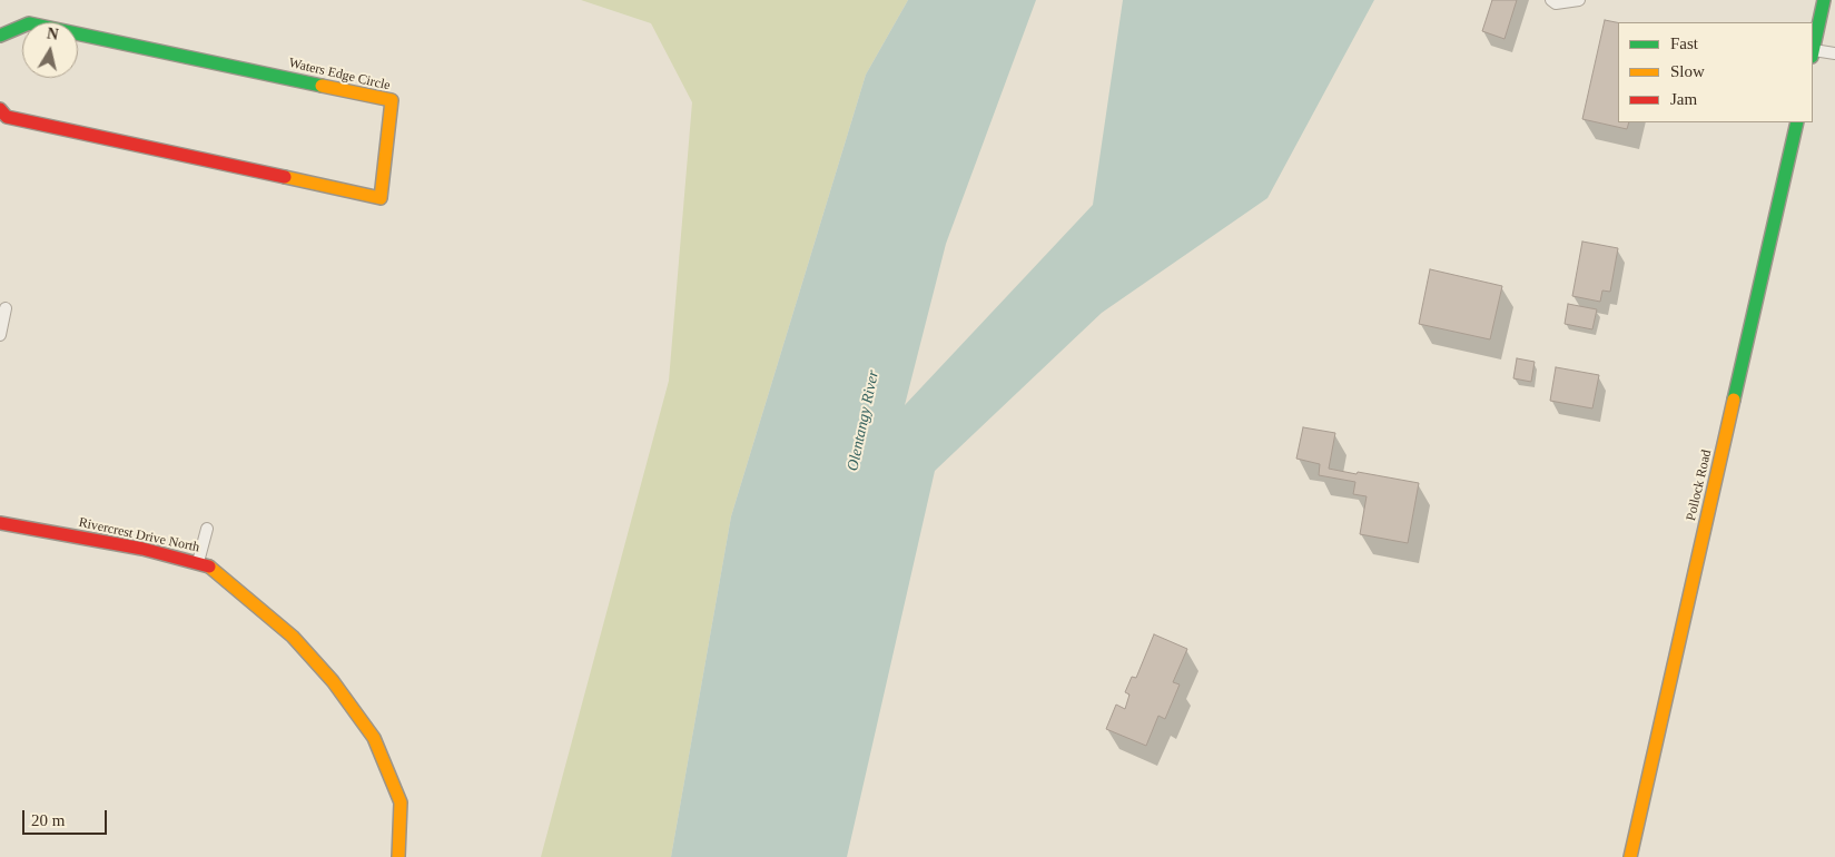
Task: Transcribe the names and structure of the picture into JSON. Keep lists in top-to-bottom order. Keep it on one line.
{"streets":{"street":["Waters Edge Circle","Pollock Road","Rivercrest Drive North"]},"water":["Olentangy River"],"legend":["Fast","Slow","Jam"],"scale_bar":"20 m","north":"top"}
